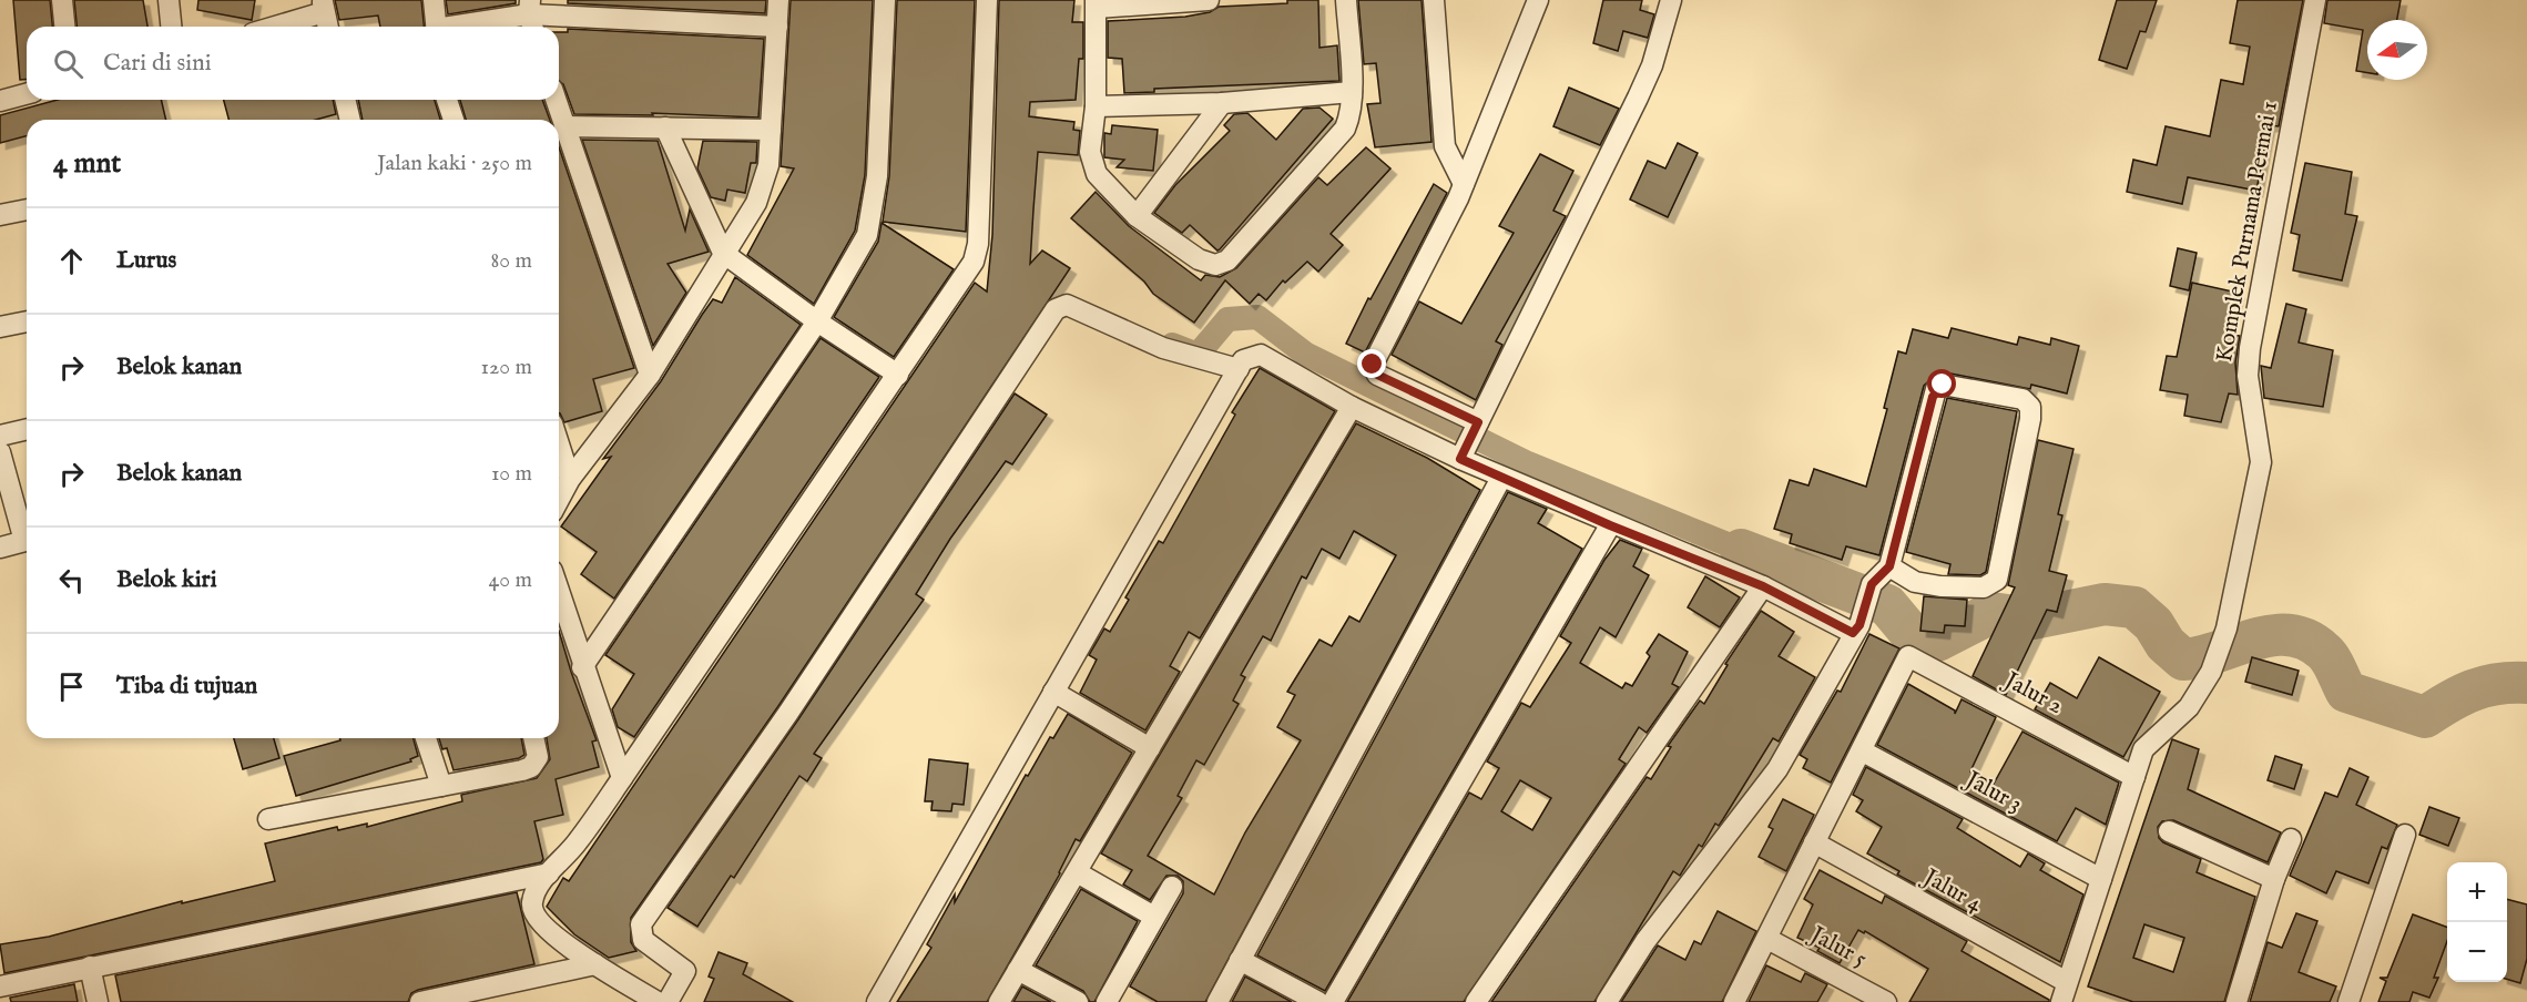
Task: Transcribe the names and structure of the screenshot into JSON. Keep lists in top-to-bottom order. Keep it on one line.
{"streets":{"street":["Komplek Purnama Permai 1","Jalur 2","Jalur 3","Jalur 4","Jalur 5"]},"crossings":[["Komplek Purnama Permai 1","Jalur 2"],["Jalur 2","Jalur 3"]],"north":"left","page":{"search":"Cari di sini","heading":["4 mnt","Jalan kaki · 250 m"],"list":[["Lurus","80 m"],["Belok kanan","120 m"],["Belok kanan","10 m"],["Belok kiri","40 m"],"Tiba di tujuan"],"map_buttons":["+","−"]}}
